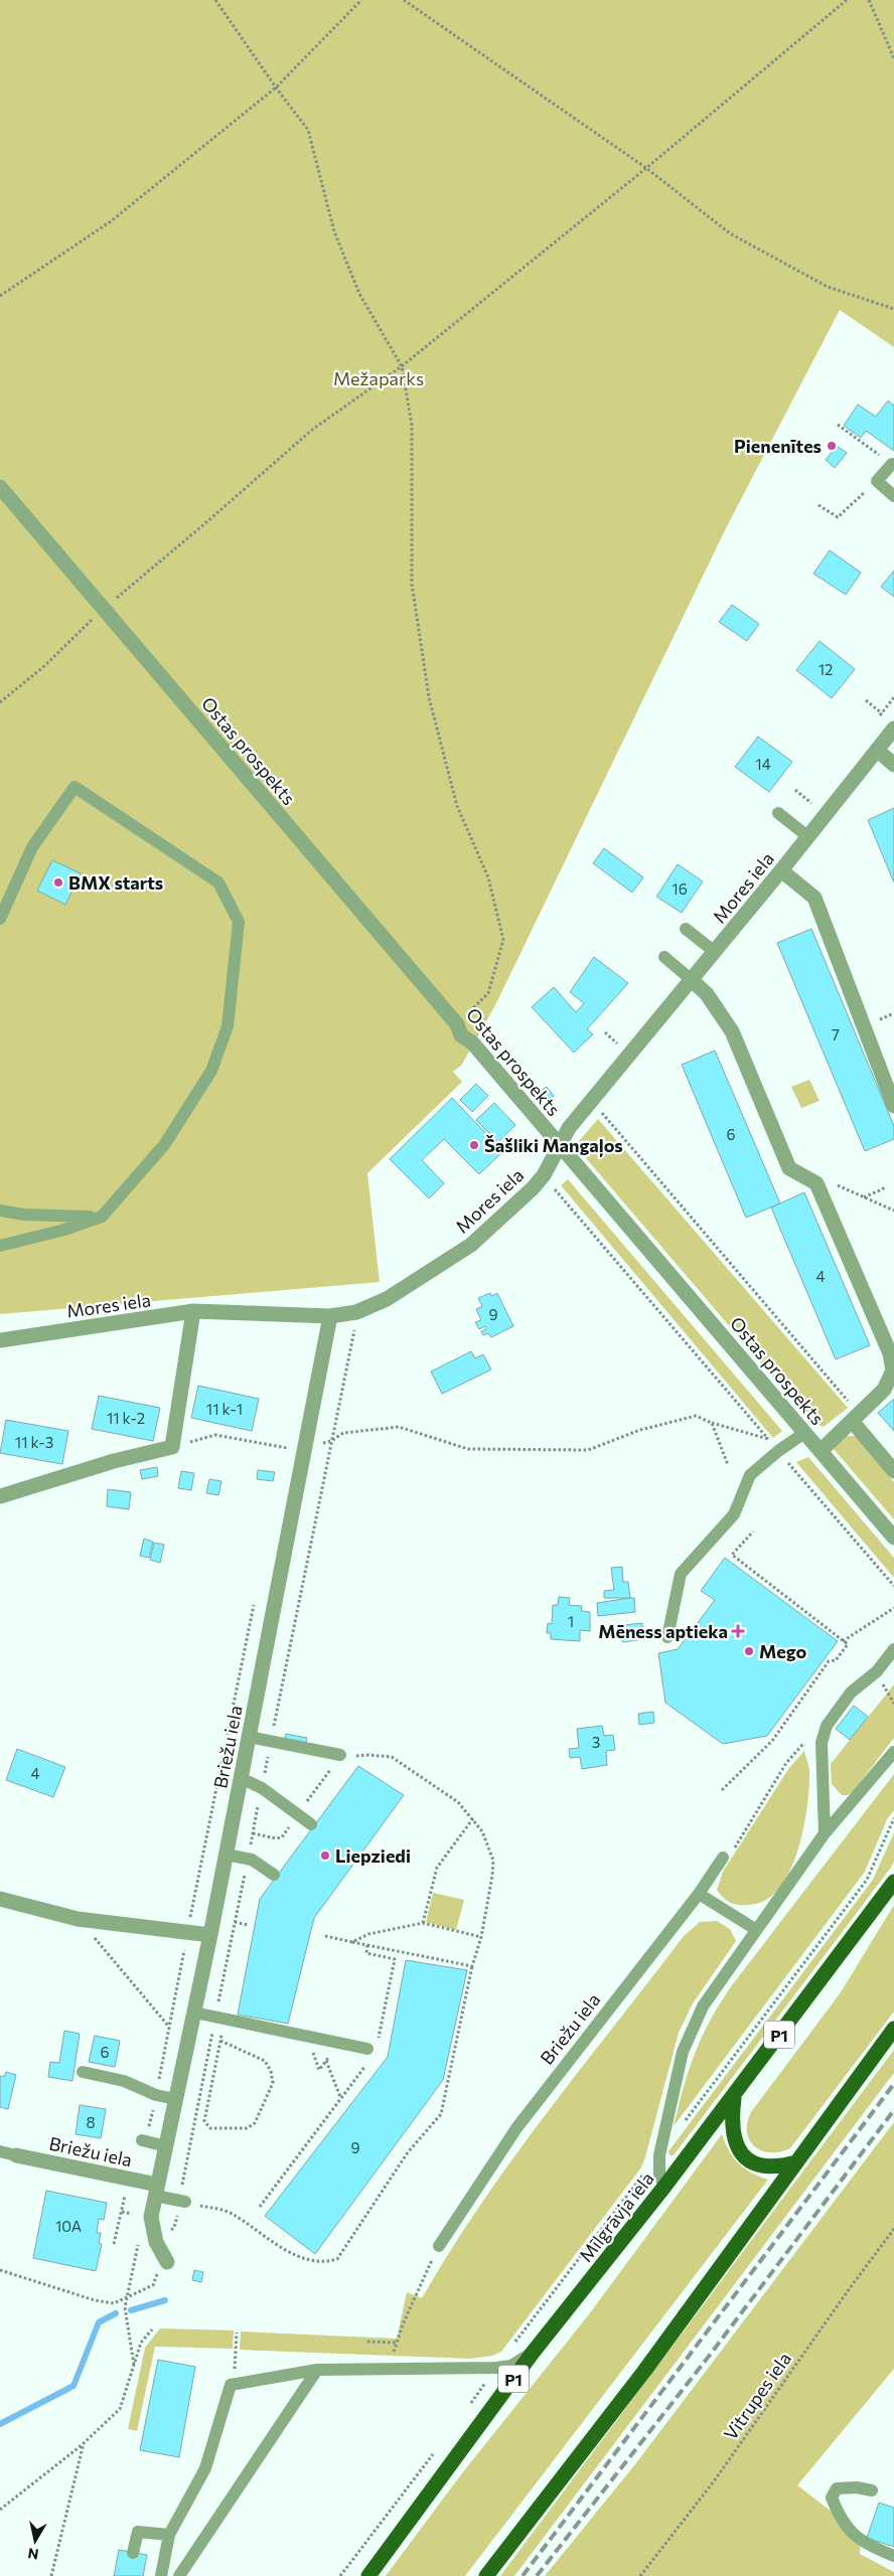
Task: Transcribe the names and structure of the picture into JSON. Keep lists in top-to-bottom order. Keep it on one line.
{"streets":{"main road":["P1","Mīlgrāvja iela"],"street":["Ostas prospekts","Mores iela","Briežu iela"],"path":["Vitrupes iela"]},"crossings":[["Ostas prospekts","Mores iela"],["Mores iela","Briežu iela"]],"parks":["Mežaparks"],"places":{"other":["Pienenītes","BMX starts","Šašliki Mangaļos","Mego","Liepziedi"],"health":["Mēness aptieka"]},"house_numbers":["12","14","16","7","6","4","9","11 k-1","11 k-2","11 k-3","1","3","4","6","8","9","10A"],"north":"bottom"}
